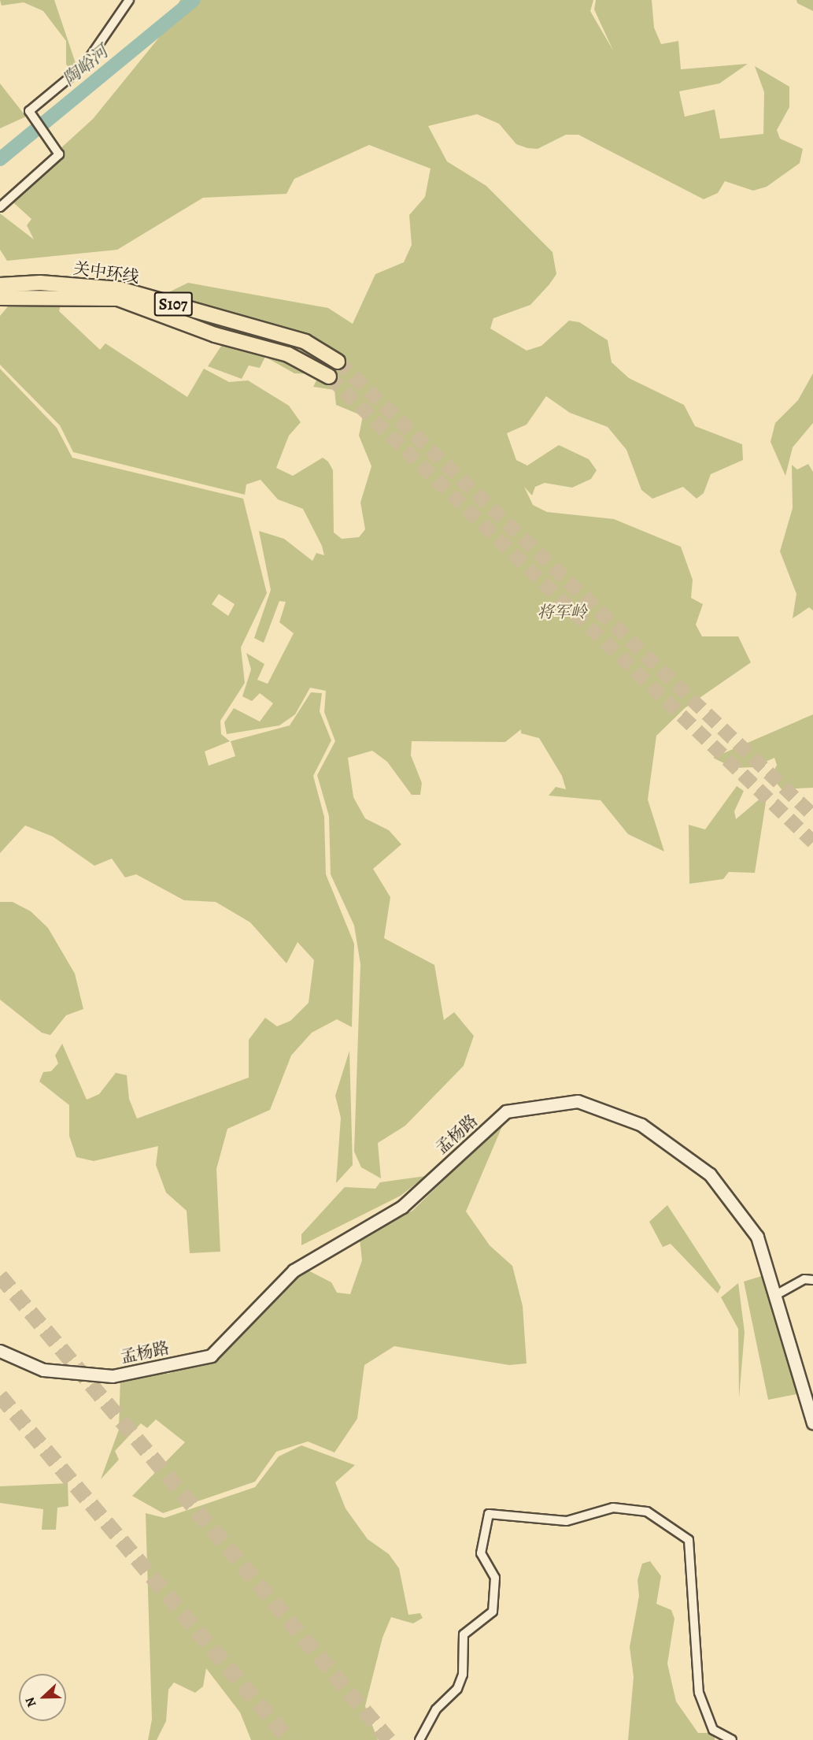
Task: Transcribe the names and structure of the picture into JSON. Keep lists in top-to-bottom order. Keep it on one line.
{"streets":{"highway":["关中环线","S107"],"main road":["孟杨路"]},"water":["陶峪河"],"parks":["将军岭"],"north":"left"}
